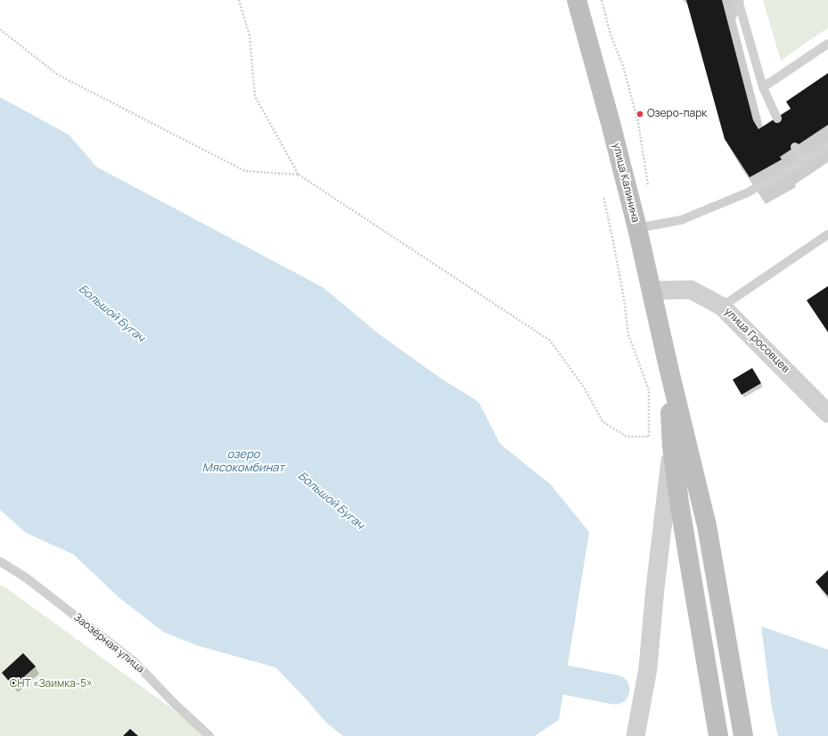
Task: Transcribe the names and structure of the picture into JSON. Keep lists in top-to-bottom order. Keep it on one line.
{"streets":{"main road":["улица Калинина"],"street":["улица Гросовцев"],"lane":["Заозёрная улица"]},"crossings":[["улица Калинина","улица Гросовцев"]],"water":["Большой Бугач","озеро Мясокомбинат"],"parks":["СНТ «Заимка-5»"],"places":["Озеро-парк"]}
